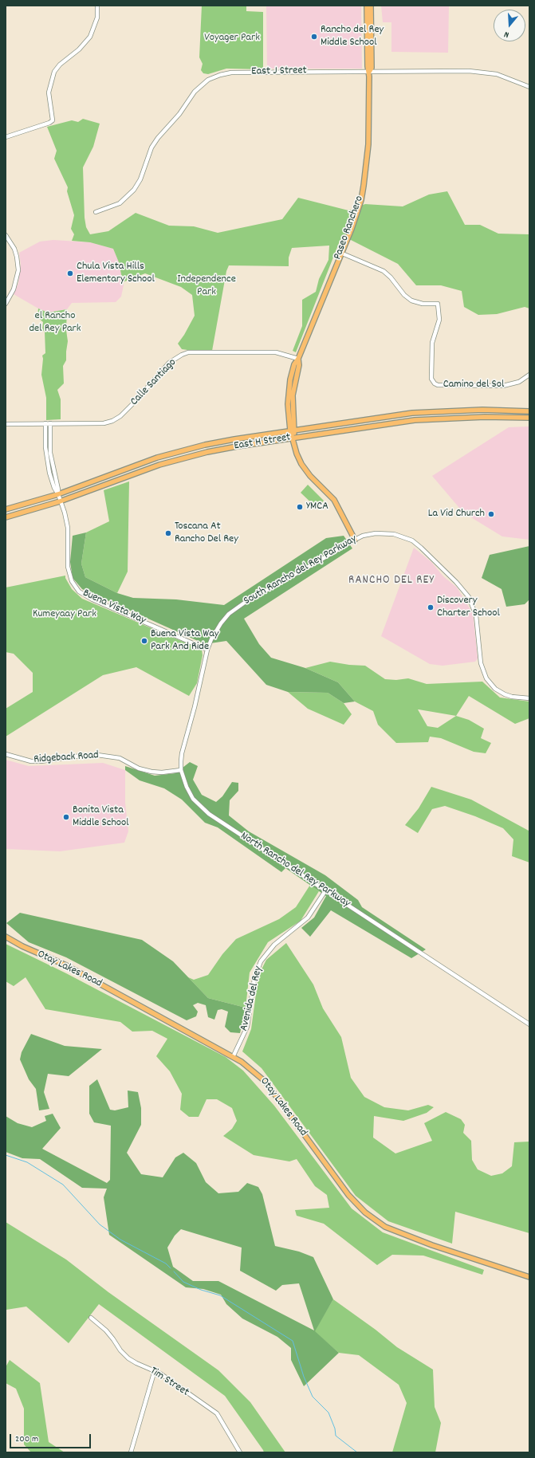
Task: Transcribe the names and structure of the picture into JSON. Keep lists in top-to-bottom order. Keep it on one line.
{"streets":{"main road":["Paseo Ranchero","East H Street","Otay Lakes Road"],"street":["East J Street","Calle Santiago","Camino del Sol","South Rancho del Rey Parkway","Buena Vista Way","Ridgeback Road","North Rancho del Rey Parkway","Avenida del Rey","Tim Street"]},"crossings":[["East J Street","Paseo Ranchero"],["Paseo Ranchero","Calle Santiago"],["Paseo Ranchero","Camino del Sol"],["Paseo Ranchero","East H Street"],["Paseo Ranchero","South Rancho del Rey Parkway"],["Calle Santiago","Buena Vista Way"],["East H Street","Buena Vista Way"],["South Rancho del Rey Parkway","Buena Vista Way"],["South Rancho del Rey Parkway","North Rancho del Rey Parkway"],["Buena Vista Way","North Rancho del Rey Parkway"],["Ridgeback Road","North Rancho del Rey Parkway"],["North Rancho del Rey Parkway","Avenida del Rey"],["Otay Lakes Road","Avenida del Rey"]],"districts":["RANCHO DEL REY"],"parks":["Voyager Park","Independence Park","el Rancho del Rey Park","Kumeyaay Park"],"places":["Rancho del Rey Middle School","Chula Vista Hills Elementary School","YMCA","La Vid Church","Toscana At Rancho Del Rey","Discovery Charter School","Buena Vista Way Park And Ride","Bonita Vista Middle School"],"scale_bar":"200 m","north":"bottom"}
